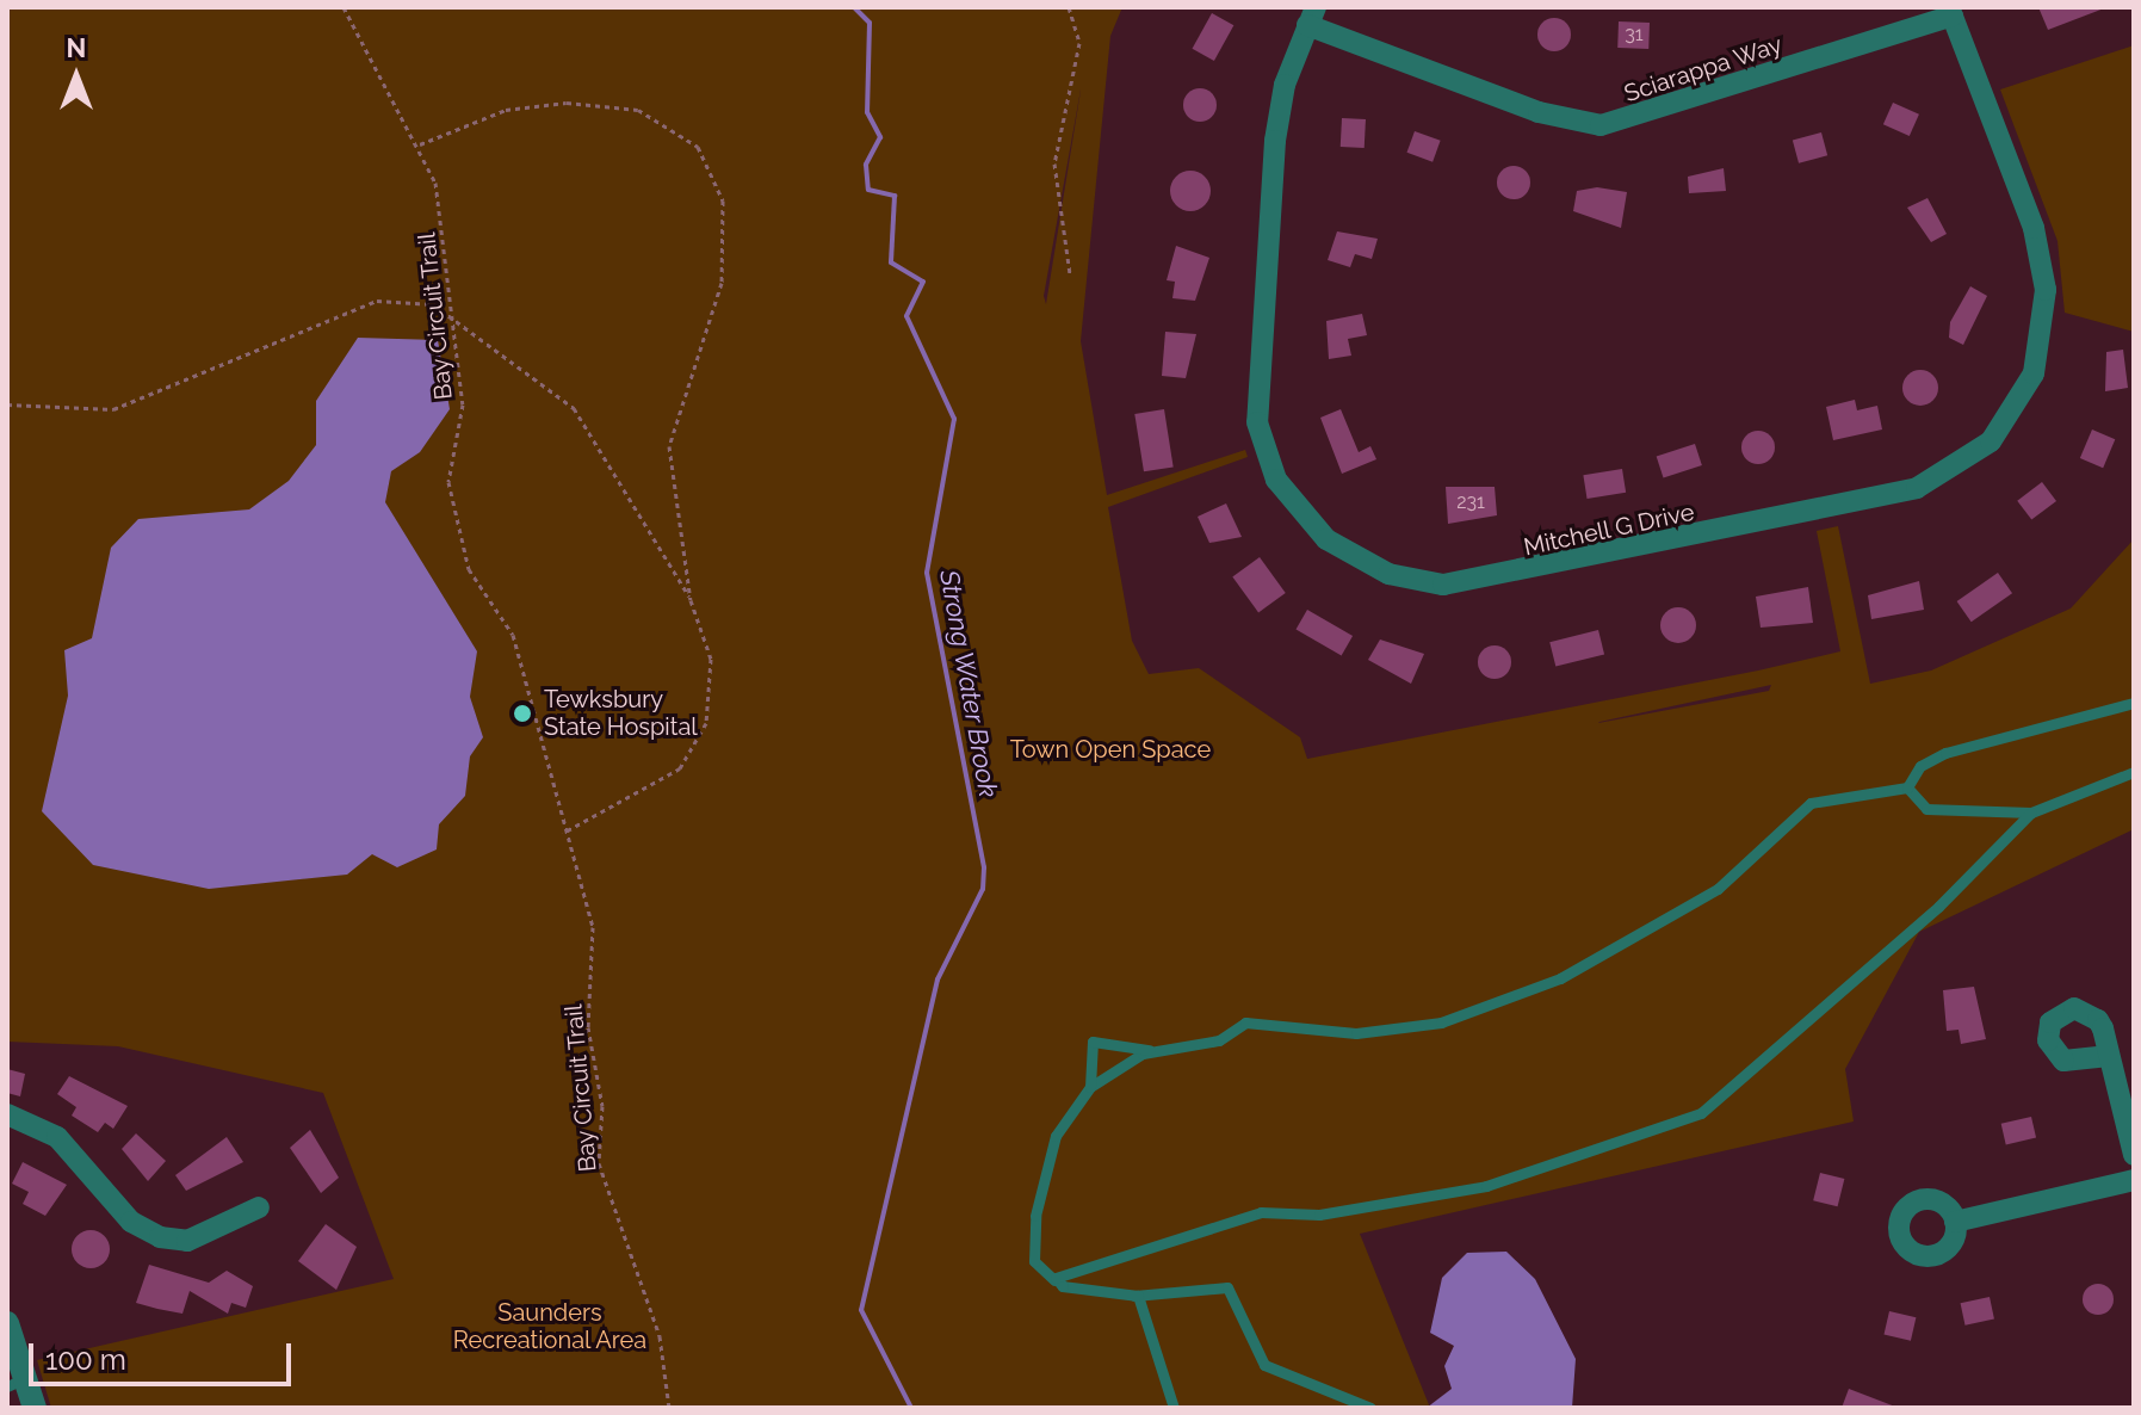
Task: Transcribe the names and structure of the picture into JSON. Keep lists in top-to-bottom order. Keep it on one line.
{"streets":{"street":["Sciarappa Way","Mitchell G Drive"],"path":["Bay Circuit Trail"]},"crossings":[["Sciarappa Way","Mitchell G Drive"]],"water":["Strong Water Brook"],"parks":["Town Open Space","Saunders Recreational Area"],"places":["Tewksbury State Hospital"],"house_numbers":["31","231"],"scale_bar":"100 m","north":"top"}
